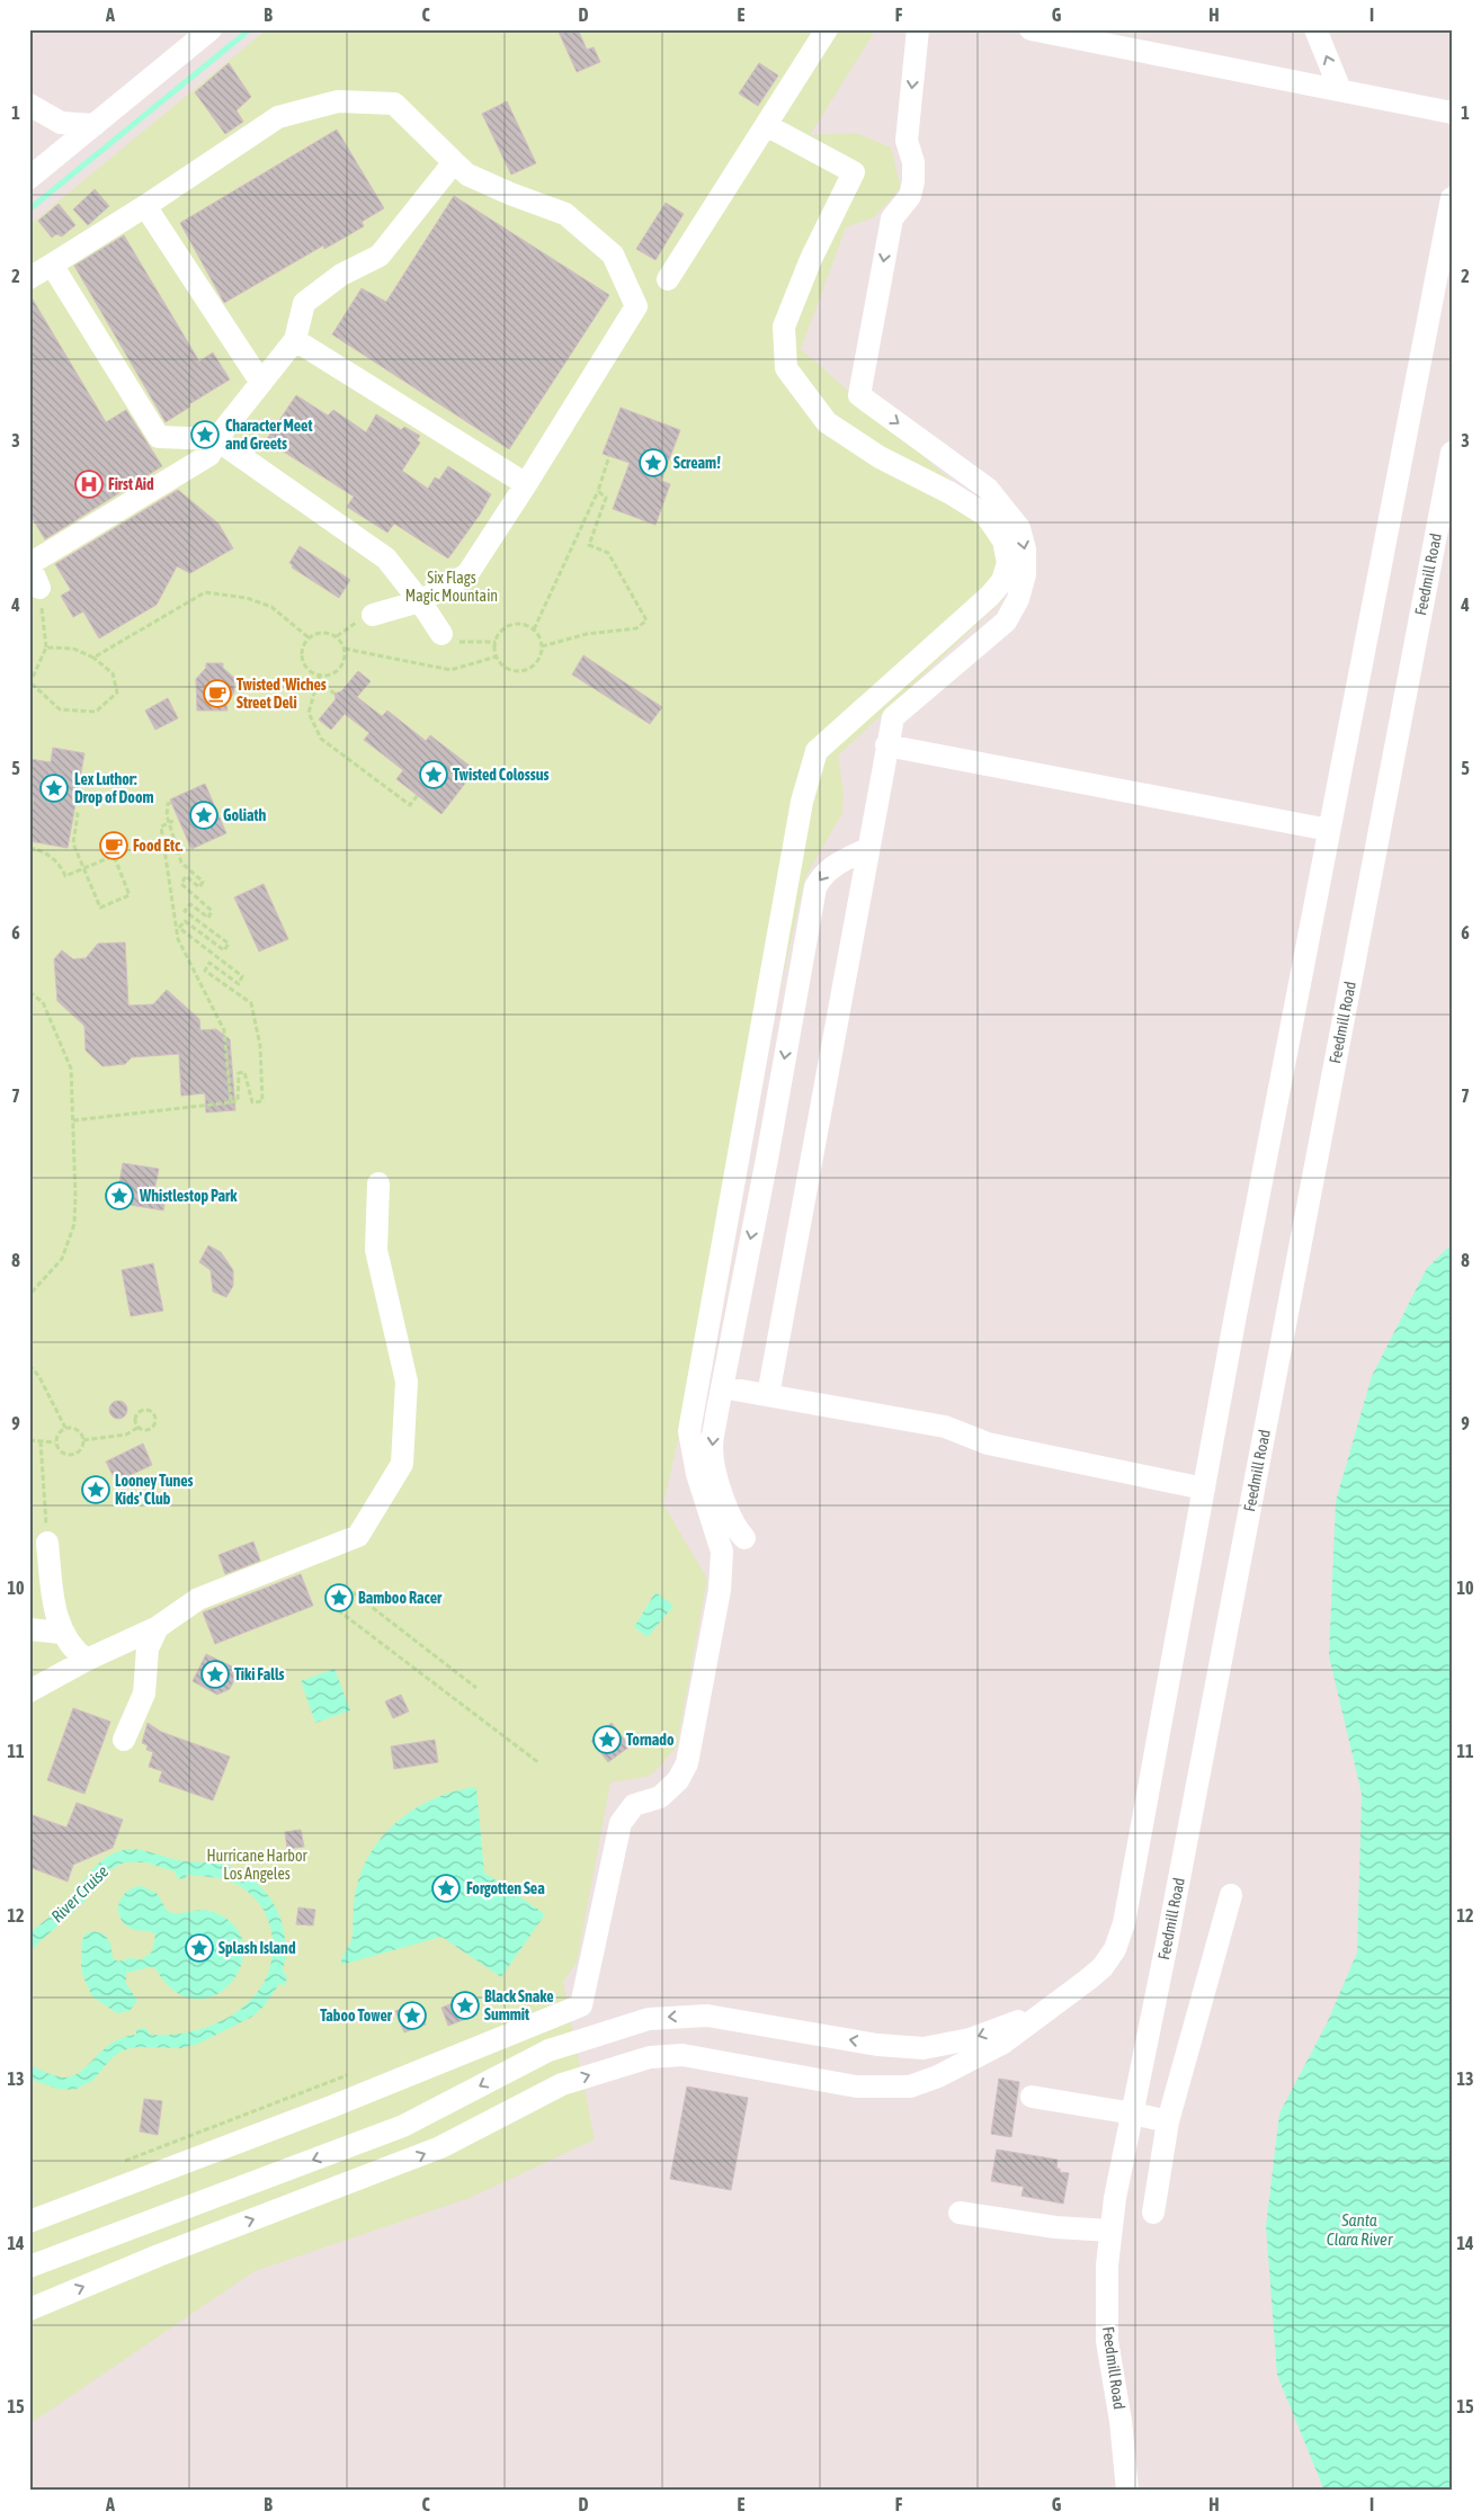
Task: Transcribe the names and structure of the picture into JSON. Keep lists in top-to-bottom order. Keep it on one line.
{"streets":{"street":["Feedmill Road"]},"water":["River Cruise","Santa Clara River"],"parks":["Six Flags Magic Mountain","Hurricane Harbor Los Angeles"],"places":{"place":["Character Meet and Greets","Scream!","Twisted Colossus","Lex Luthor: Drop of Doom","Goliath","Whistlestop Park","Looney Tunes Kids' Club","Bamboo Racer","Tiki Falls","Tornado","Forgotten Sea","Splash Island","Black Snake Summit","Taboo Tower"],"hospital":["First Aid"],"cafe":["Twisted 'Wiches Street Deli","Food Etc."]},"grid":{"columns":["A","B","C","D","E","F","G","H","I"],"rows":["1","2","3","4","5","6","7","8","9","10","11","12","13","14","15"]}}
